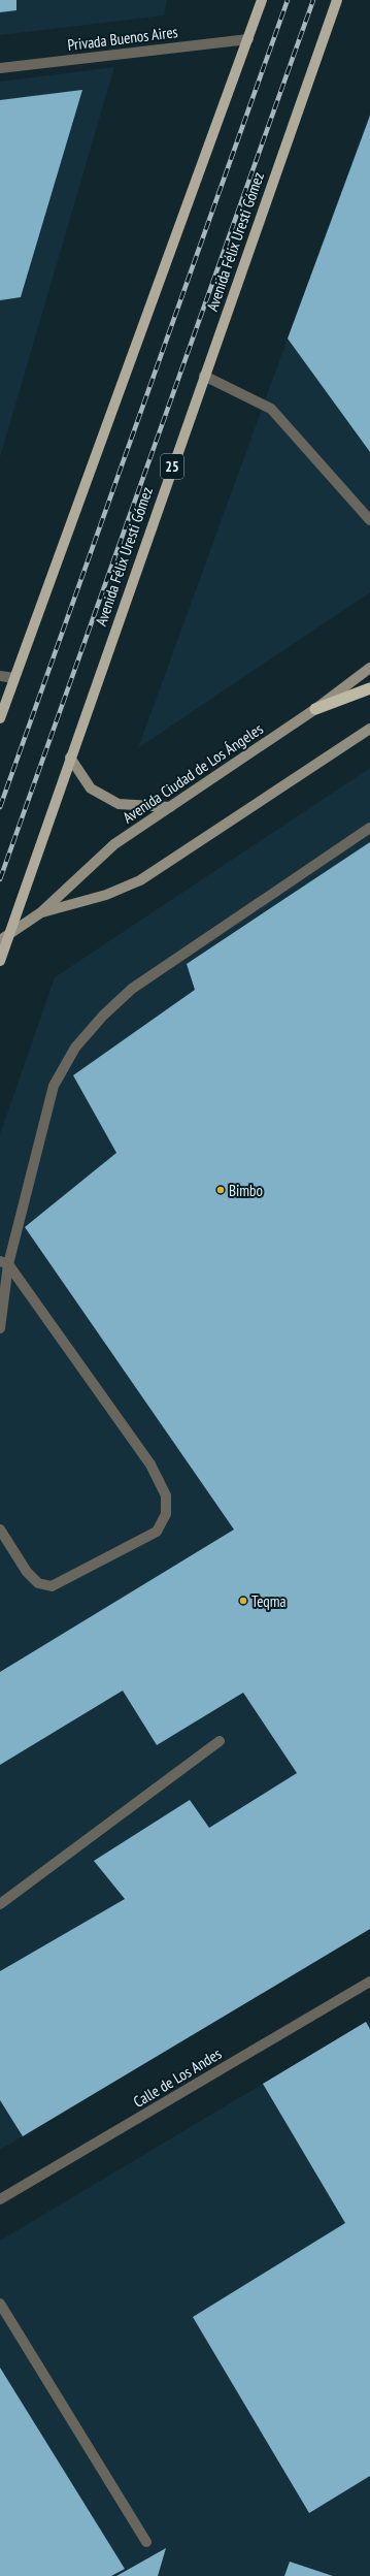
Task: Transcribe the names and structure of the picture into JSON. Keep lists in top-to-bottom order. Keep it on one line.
{"streets":{"main road":["Avenida Félix Uresti Gómez","25","Avenida Ciudad de Los Ángeles"],"street":["Privada Buenos Aires","Calle de Los Andes"]},"crossings":[["Avenida Félix Uresti Gómez","Avenida Ciudad de Los Ángeles"]],"places":["Bimbo","Teqma"]}
